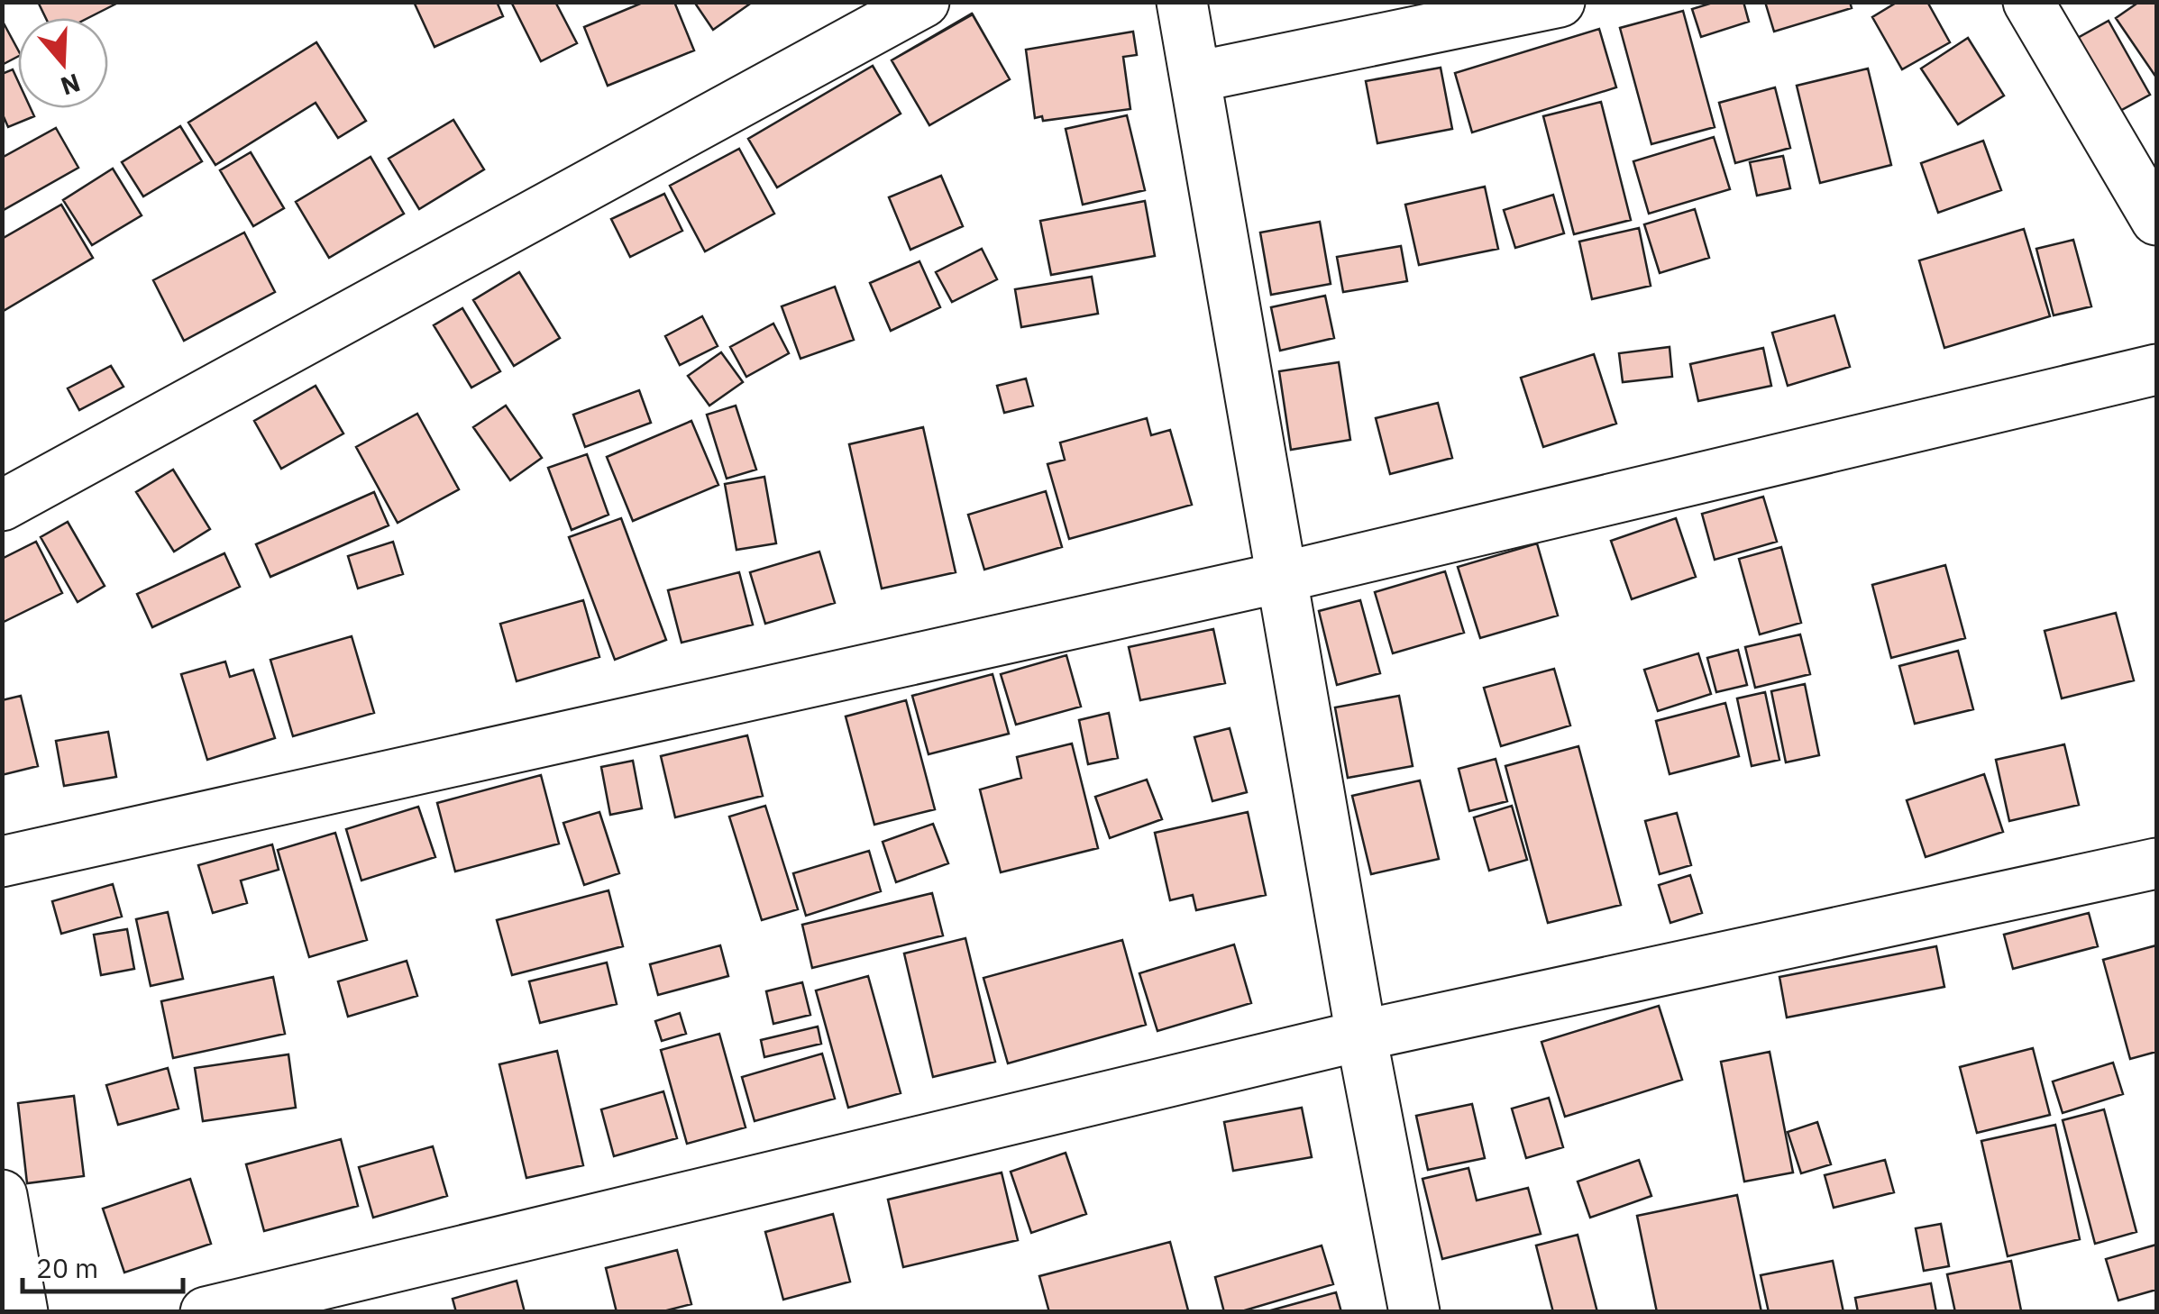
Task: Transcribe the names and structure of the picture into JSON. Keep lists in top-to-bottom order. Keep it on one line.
{"scale_bar":"20 m","north":"bottom"}
